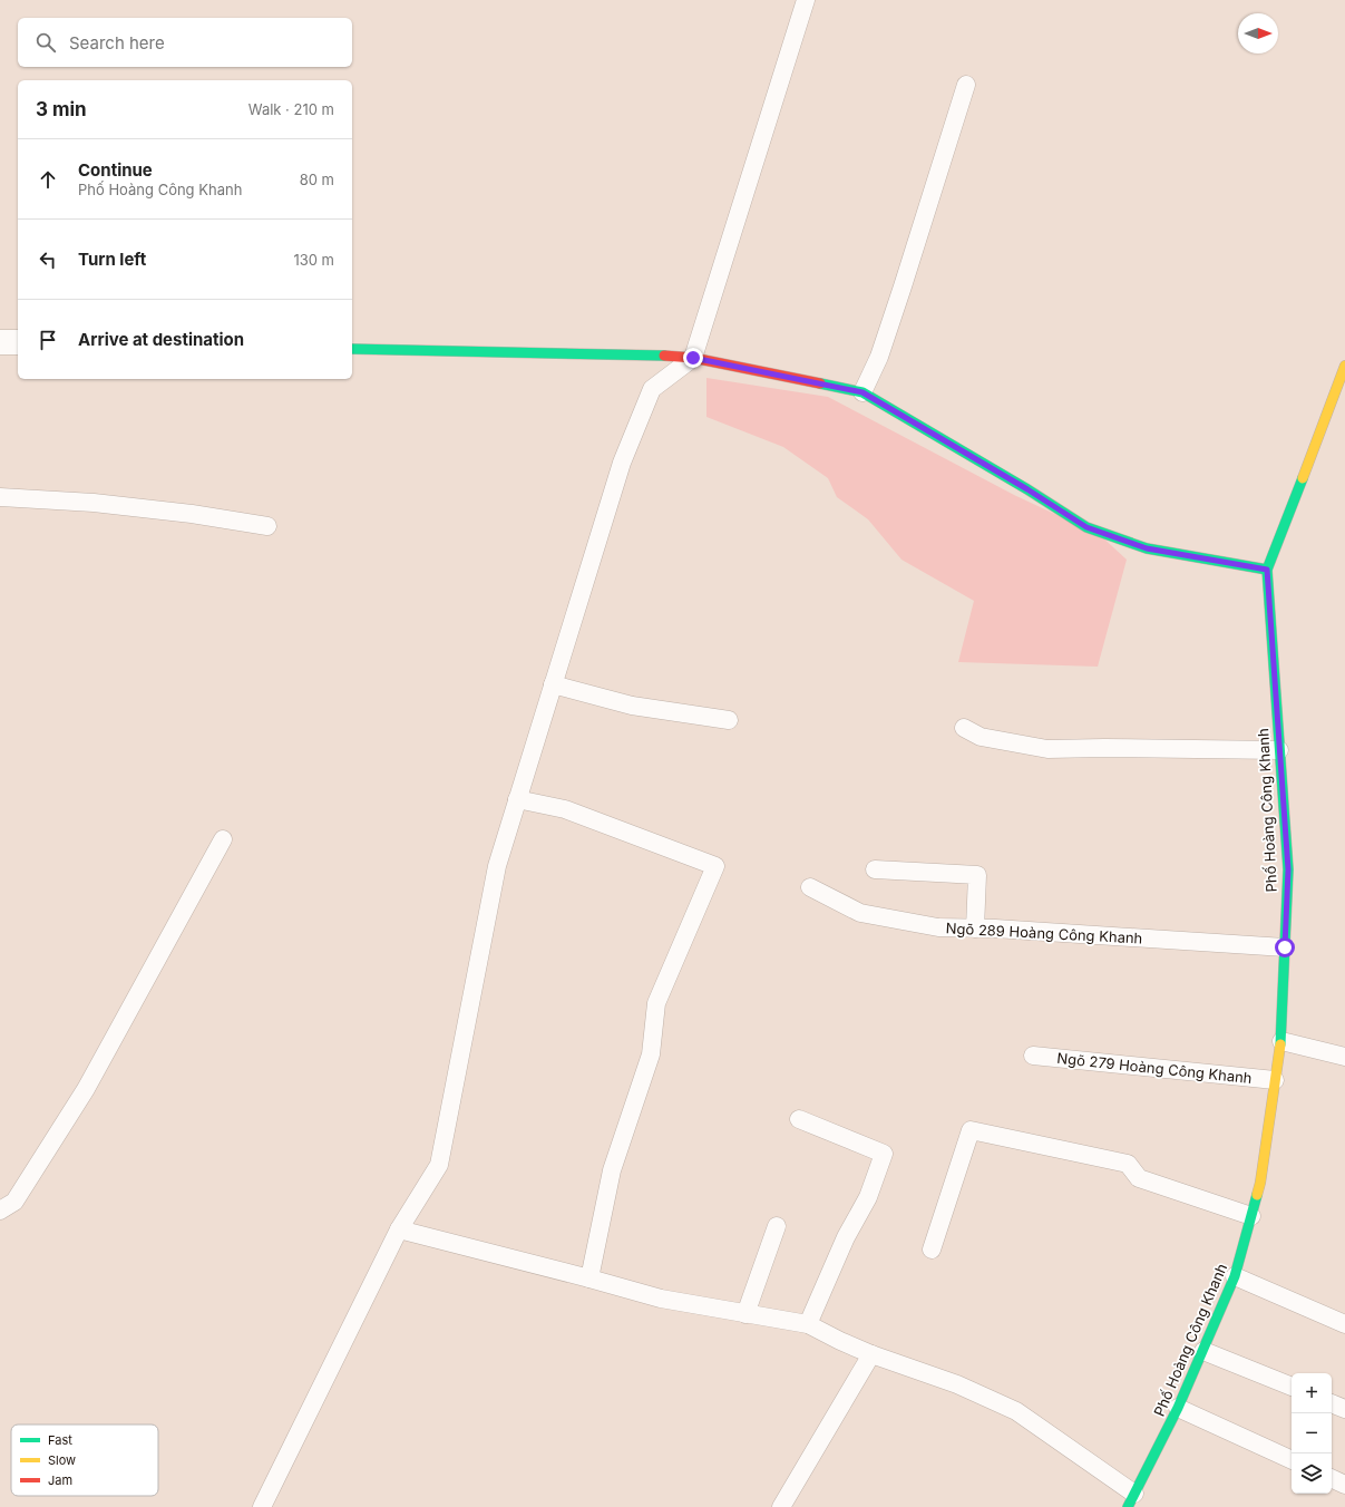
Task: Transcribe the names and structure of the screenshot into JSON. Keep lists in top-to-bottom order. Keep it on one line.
{"streets":{"street":["Phố Hoàng Công Khanh"],"lane":["Ngõ 289 Hoàng Công Khanh","Ngõ 279 Hoàng Công Khanh"]},"crossings":[["Phố Hoàng Công Khanh","Ngõ 289 Hoàng Công Khanh"],["Phố Hoàng Công Khanh","Ngõ 279 Hoàng Công Khanh"]],"legend":["Fast","Slow","Jam"],"north":"right","page":{"search":"Search here","heading":["3 min","Walk · 210 m"],"list":[["Continue","Phố Hoàng Công Khanh","80 m"],["Turn left","130 m"],"Arrive at destination"],"map_buttons":["+","−"]}}
